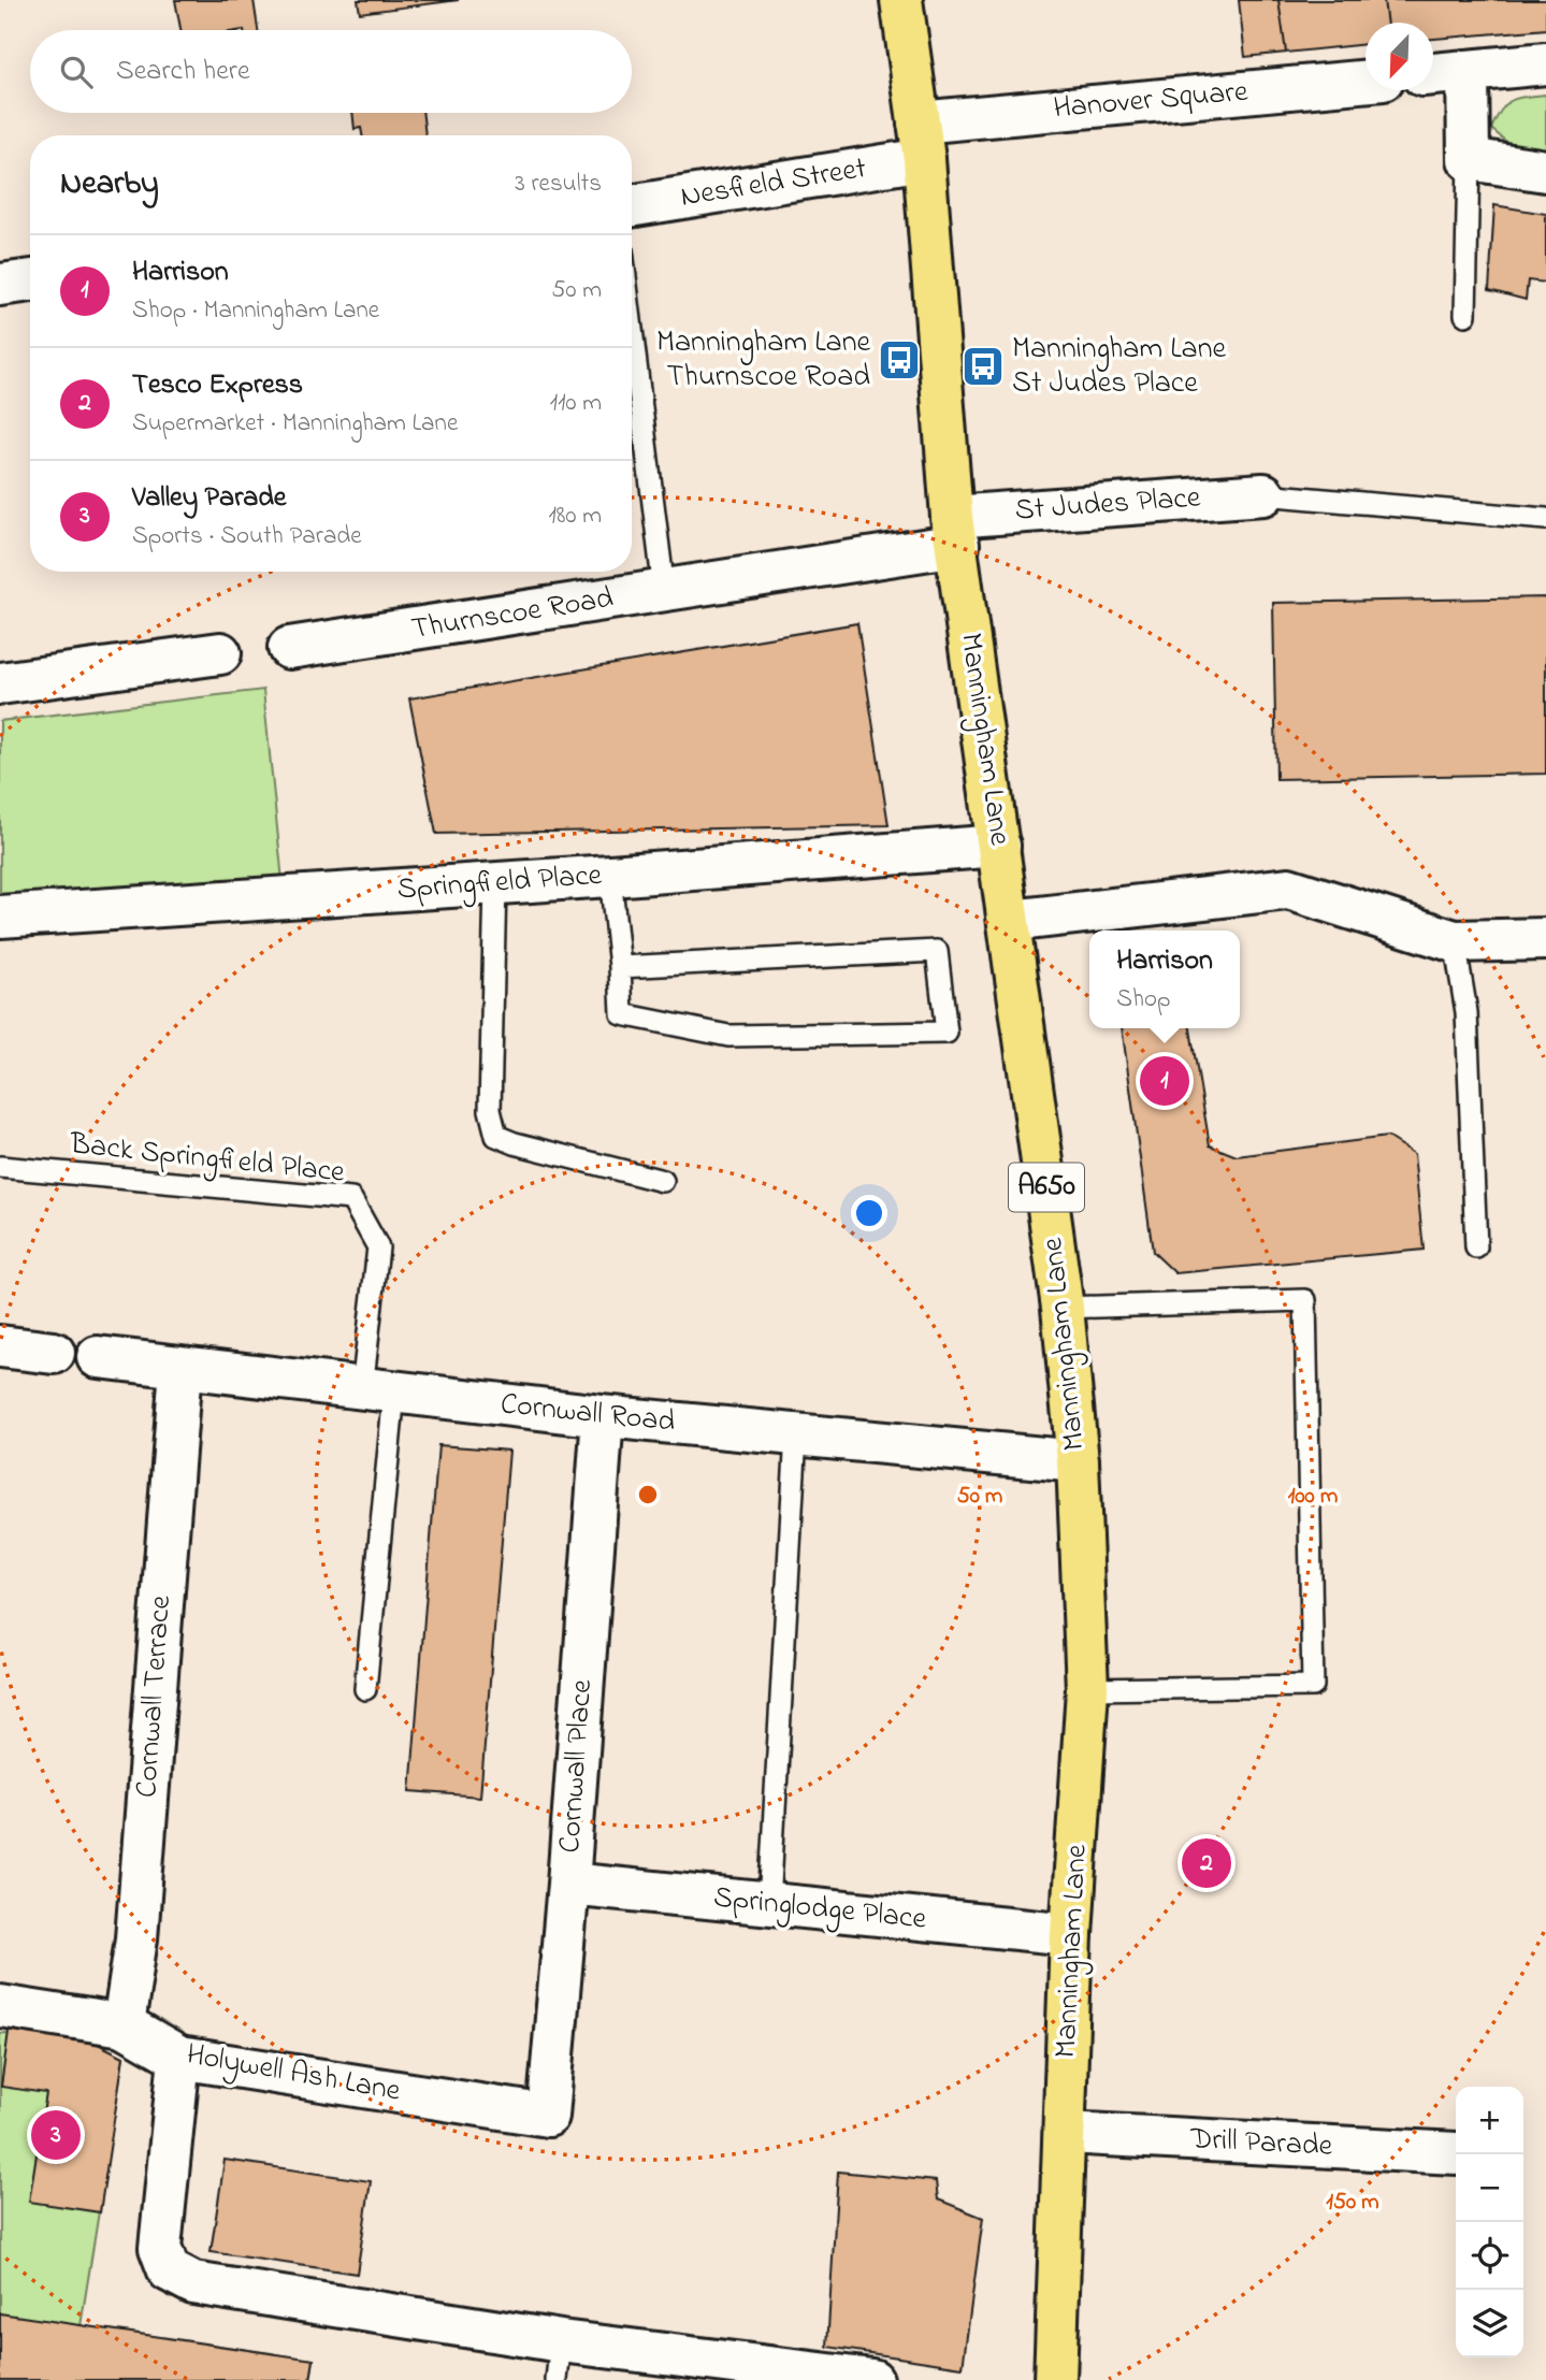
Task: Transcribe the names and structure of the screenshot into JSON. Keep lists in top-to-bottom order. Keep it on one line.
{"streets":{"main road":["Manningham Lane","A650"],"street":["Hanover Square","Nesfield Street","St Judes Place","Thurnscoe Road","Springfield Place","Cornwall Road","Cornwall Terrace","Cornwall Place","Springlodge Place","Holywell Ash Lane","Drill Parade"],"lane":["Back Springfield Place"]},"crossings":[["Hanover Square","Nesfield Street"],["Hanover Square","Manningham Lane"],["Nesfield Street","Manningham Lane"],["St Judes Place","Thurnscoe Road"],["St Judes Place","Manningham Lane"],["Thurnscoe Road","Manningham Lane"],["Manningham Lane","Springfield Place"],["Manningham Lane","Cornwall Road"],["Manningham Lane","Springlodge Place"],["Manningham Lane","Drill Parade"],["Back Springfield Place","Cornwall Road"],["Cornwall Road","Cornwall Terrace"],["Cornwall Road","Cornwall Place"],["Cornwall Terrace","Holywell Ash Lane"],["Cornwall Place","Springlodge Place"],["Cornwall Place","Holywell Ash Lane"]],"places":{"bus stop":["Manningham Lane Thurnscoe Road","Manningham Lane St Judes Place"]},"north":"bottom left","page":{"search":"Search here","heading":["Nearby","3 results"],"list":[{"mark":"1","name":"Harrison","note":"Shop · Manningham Lane","value":"50 m"},{"mark":"2","name":"Tesco Express","note":"Supermarket · Manningham Lane","value":"110 m"},{"mark":"3","name":"Valley Parade","note":"Sports · South Parade","value":"180 m"}],"popup":["Harrison","Shop"],"pins":["1","2","3"],"map_buttons":["+","−"]},"rings":["50 m","100 m","150 m"]}
